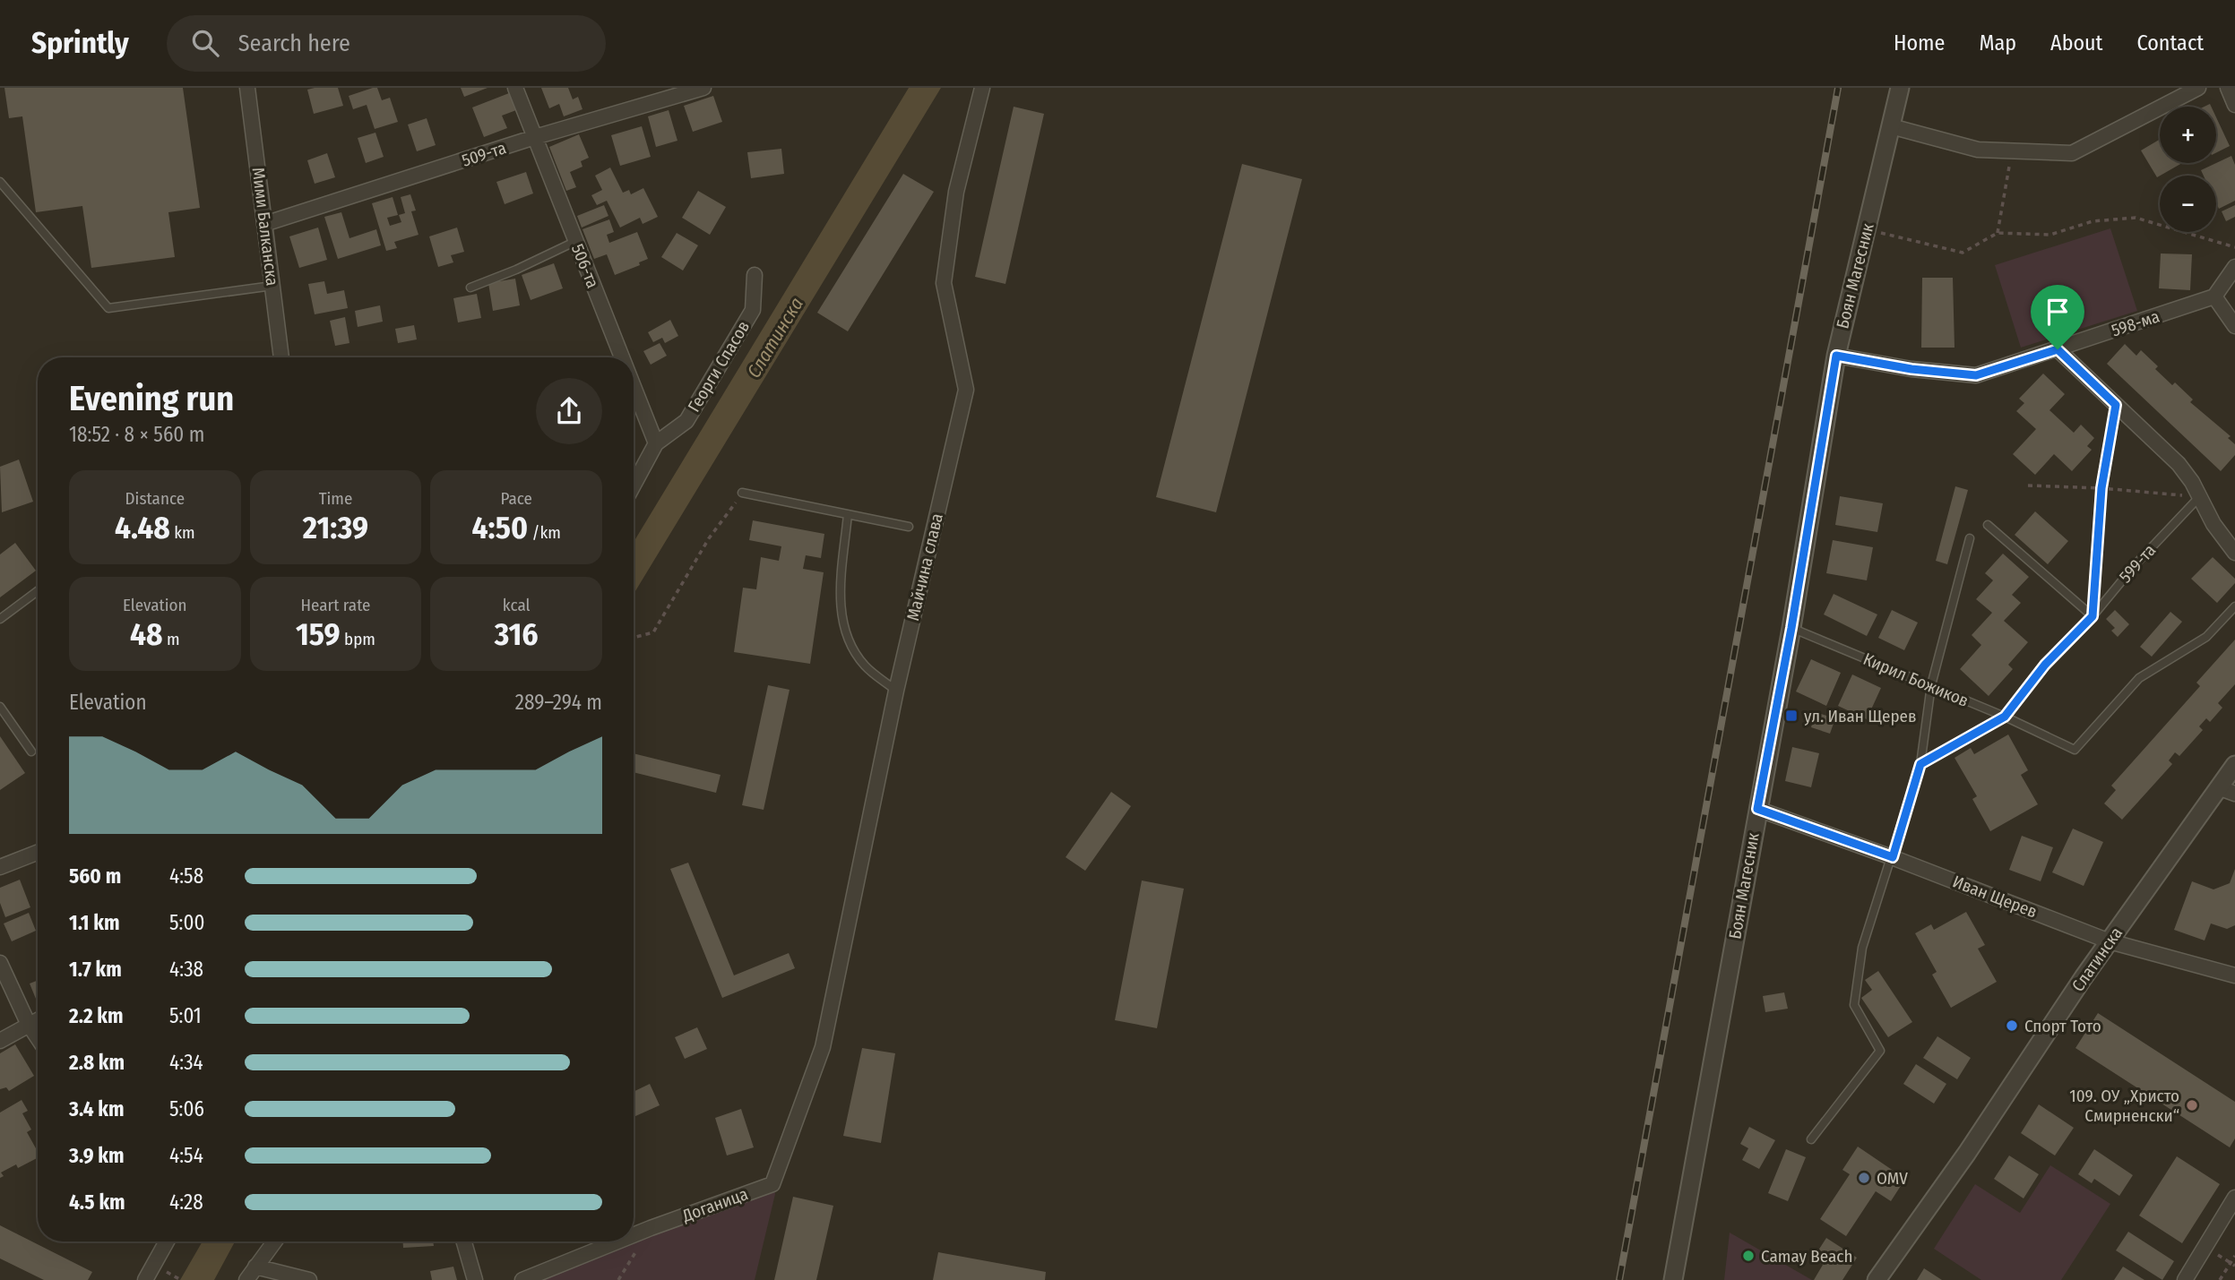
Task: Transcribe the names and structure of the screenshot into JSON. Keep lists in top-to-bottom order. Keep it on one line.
{"streets":{"street":["509-та","Мими Балканска","506-та","Боян Магесник","598-ма","Георги Спасов","Майчина слава","Иван Щерев","Слатинска","Доганица"],"lane":["599-та","Кирил Божиков"]},"crossings":[["509-та","Мими Балканска"],["509-та","506-та"],["506-та","Георги Спасов"],["Боян Магесник","598-ма"],["Боян Магесник","Кирил Божиков"],["Боян Магесник","Иван Щерев"],["599-та","Кирил Божиков"],["Майчина слава","Доганица"],["Иван Щерев","Слатинска"]],"water":["Слатинска"],"places":{"transit":["ул. Иван Щерев"],"other":["Спорт Тото","109. ОУ „Христо Смирненски“","OMV","Camay Beach"]},"page":{"header":"Sprintly","search":"Search here","nav":["Home","Map","About","Contact"],"map_buttons":["+","−"],"heading":["Evening run","18:52 · 8 × 560 m"],"stats":[["Distance","4.48 km"],["Time","21:39"],["Pace","4:50 /km"],["Elevation","48 m"],["Heart rate","159 bpm"],["kcal","316"]],"chart":["Elevation","289–294 m"],"list":[{"name":"560 m","note":"4:58"},{"name":"1.1 km","note":"5:00"},{"name":"1.7 km","note":"4:38"},{"name":"2.2 km","note":"5:01"},{"name":"2.8 km","note":"4:34"},{"name":"3.4 km","note":"5:06"},{"name":"3.9 km","note":"4:54"},{"name":"4.5 km","note":"4:28"}]}}
